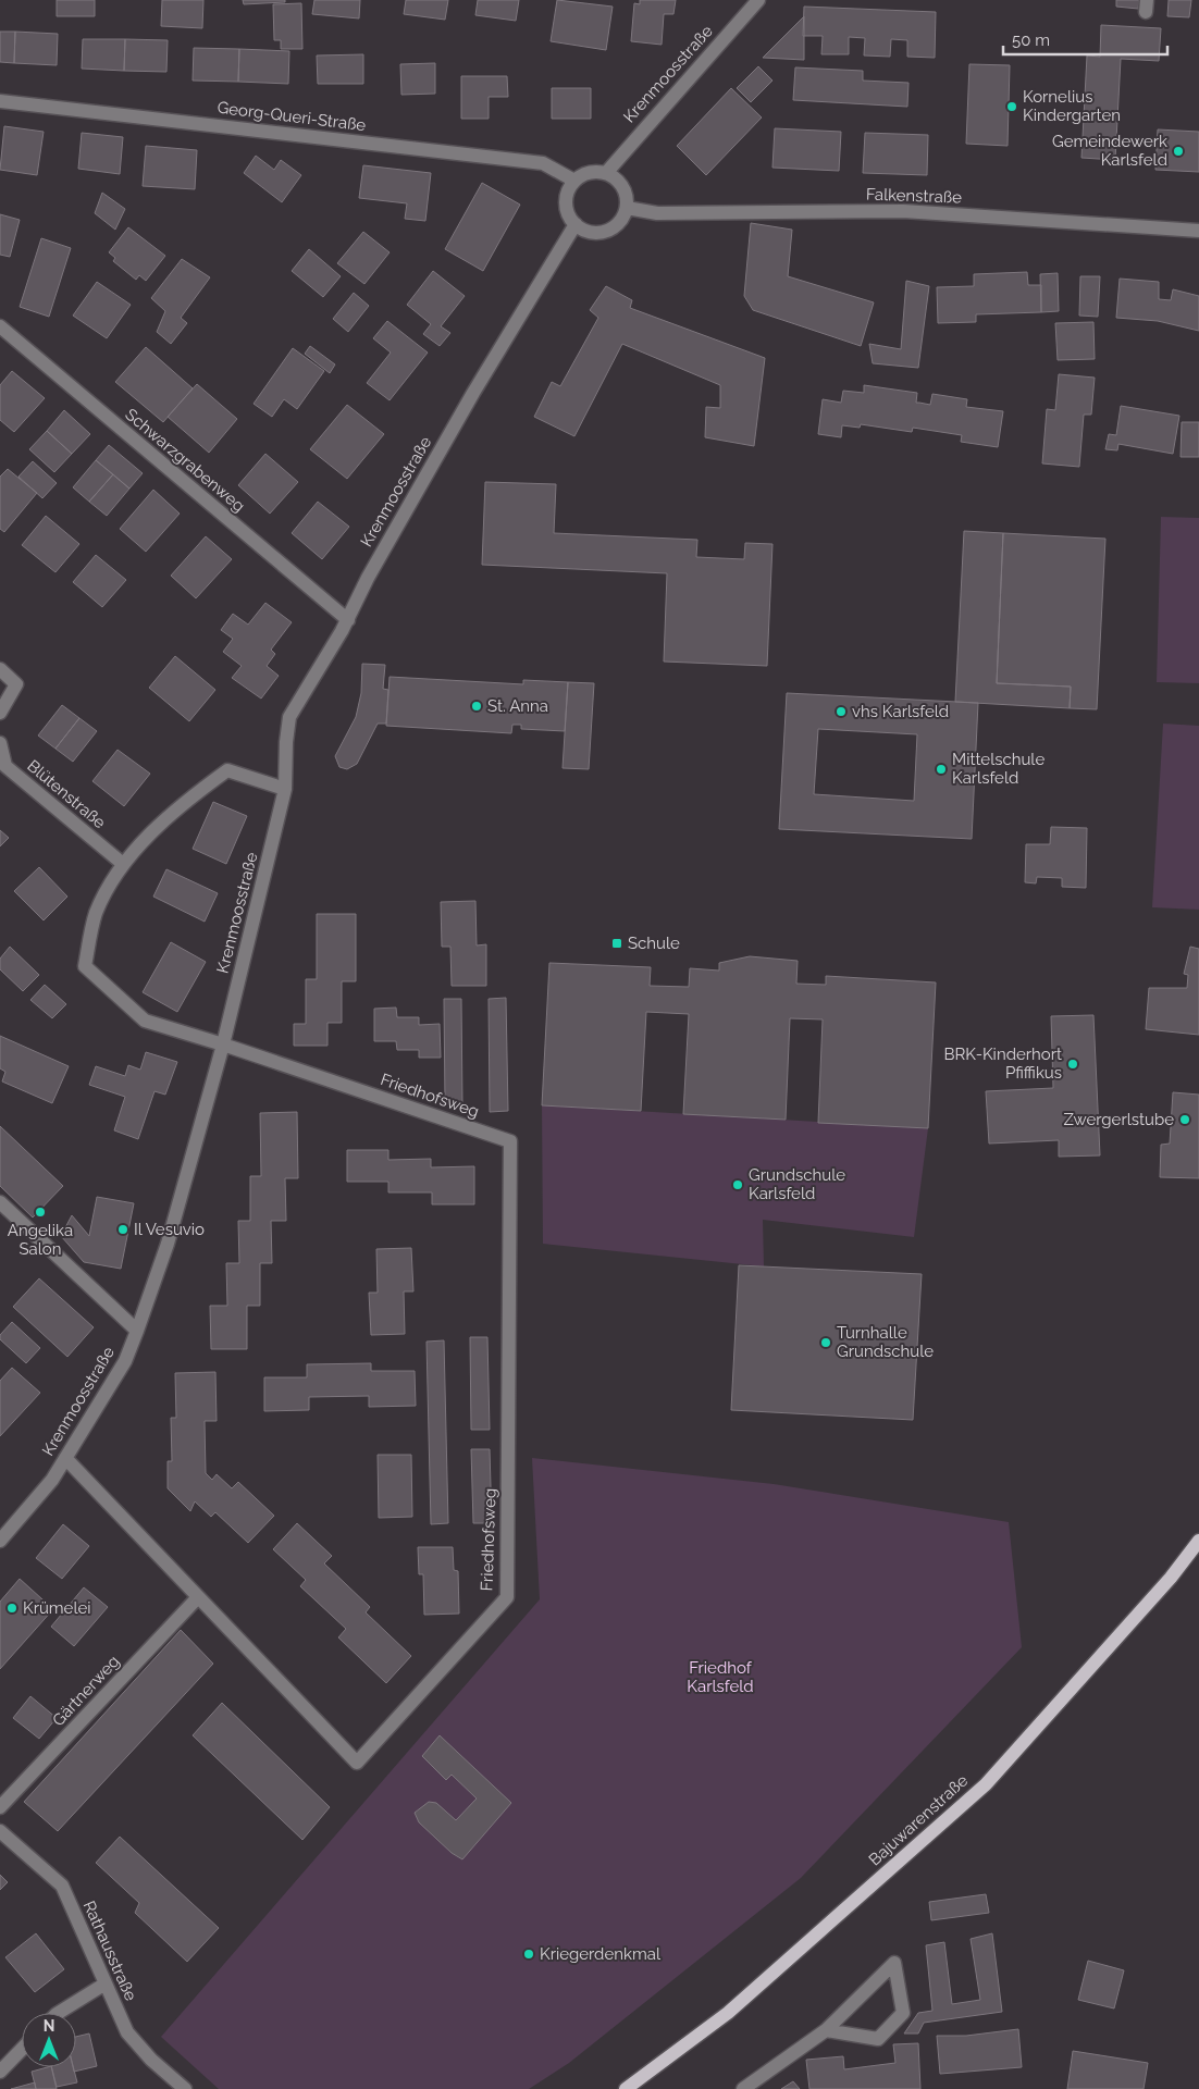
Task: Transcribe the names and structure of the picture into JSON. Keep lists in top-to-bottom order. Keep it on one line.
{"streets":{"main road":["Bajuwarenstraße"],"street":["Krenmoosstraße","Georg-Queri-Straße","Falkenstraße","Schwarzgrabenweg","Blütenstraße","Friedhofsweg","Gärtnerweg","Rathausstraße"]},"crossings":[["Krenmoosstraße","Georg-Queri-Straße"],["Krenmoosstraße","Falkenstraße"],["Krenmoosstraße","Schwarzgrabenweg"],["Krenmoosstraße","Friedhofsweg"],["Georg-Queri-Straße","Falkenstraße"],["Friedhofsweg","Gärtnerweg"]],"parks":["Friedhof Karlsfeld"],"places":{"other":["Kornelius Kindergarten","Gemeindewerk Karlsfeld","St. Anna","vhs Karlsfeld","Mittelschule Karlsfeld","BRK-Kinderhort Pfiffikus","Zwergerlstube","Grundschule Karlsfeld","Angelika Salon","Il Vesuvio","Turnhalle Grundschule","Krümelei","Kriegerdenkmal"],"transit":["Schule"]},"scale_bar":"50 m","north":"top"}
